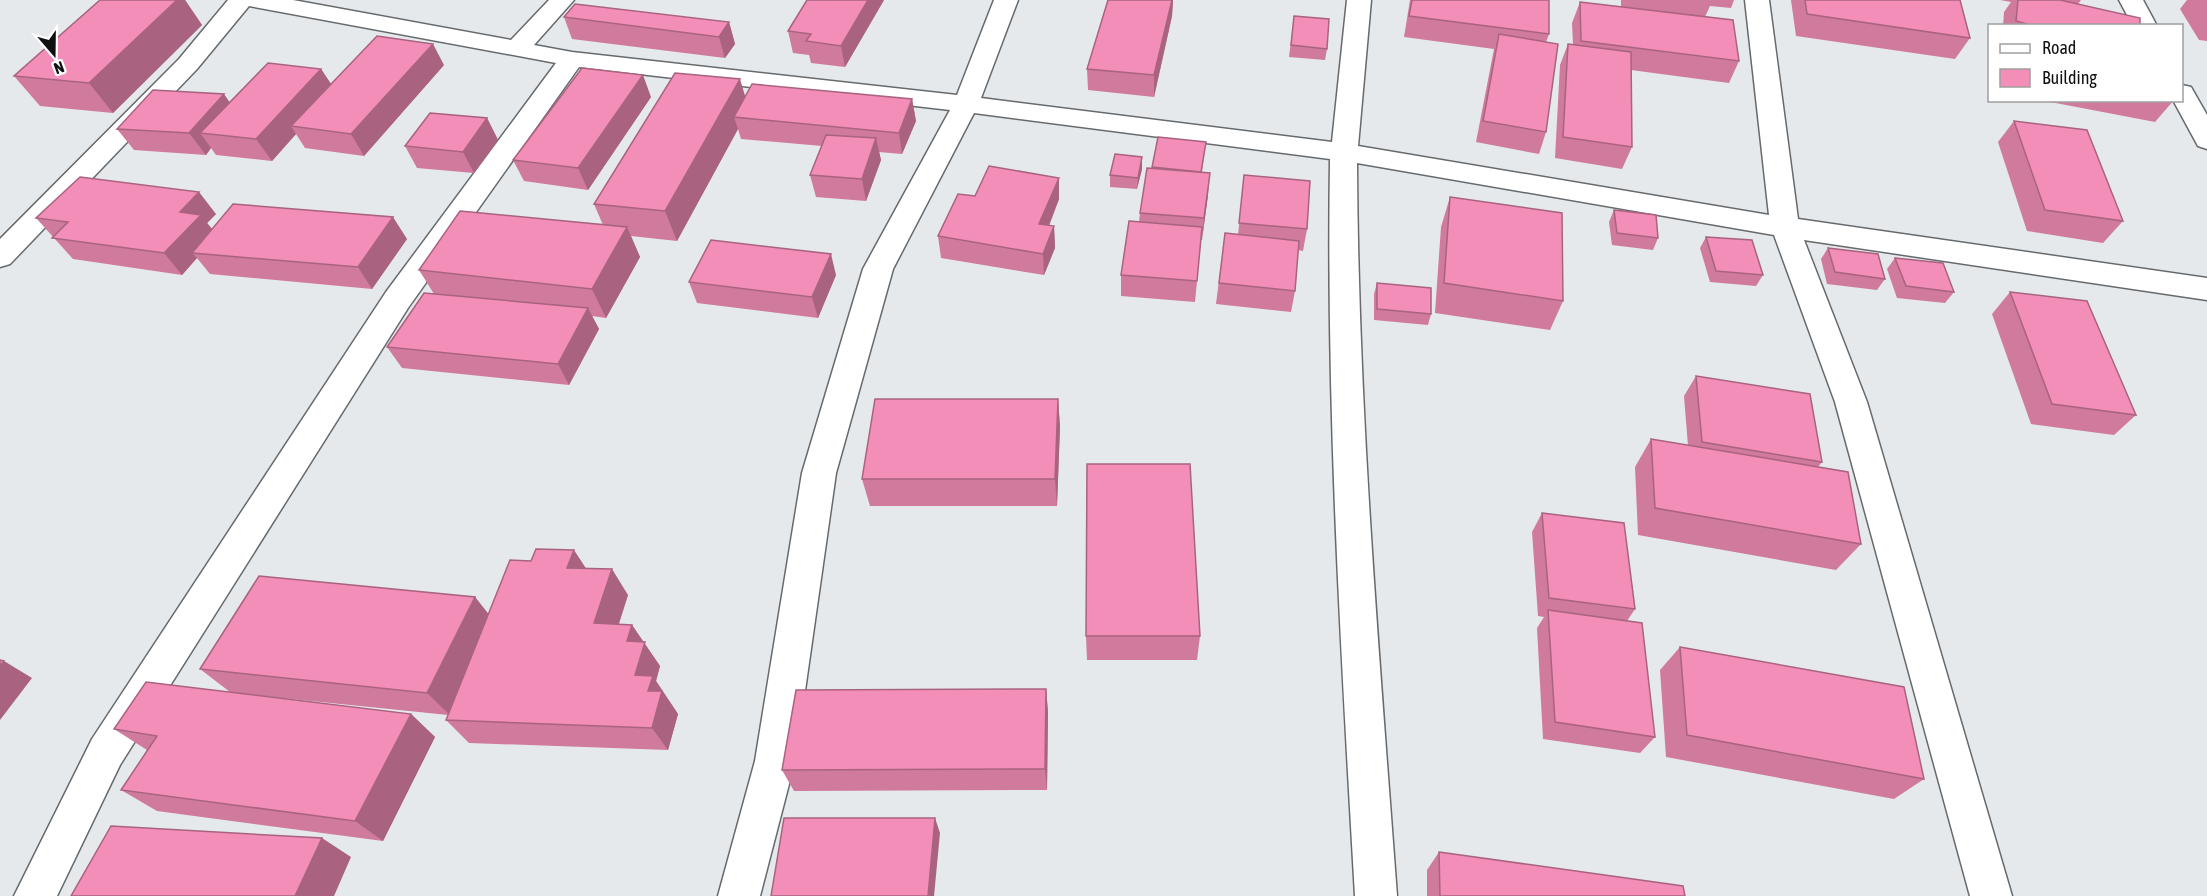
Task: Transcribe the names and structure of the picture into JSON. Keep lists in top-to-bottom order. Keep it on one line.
{"legend":["Road","Building"],"north":"bottom"}
